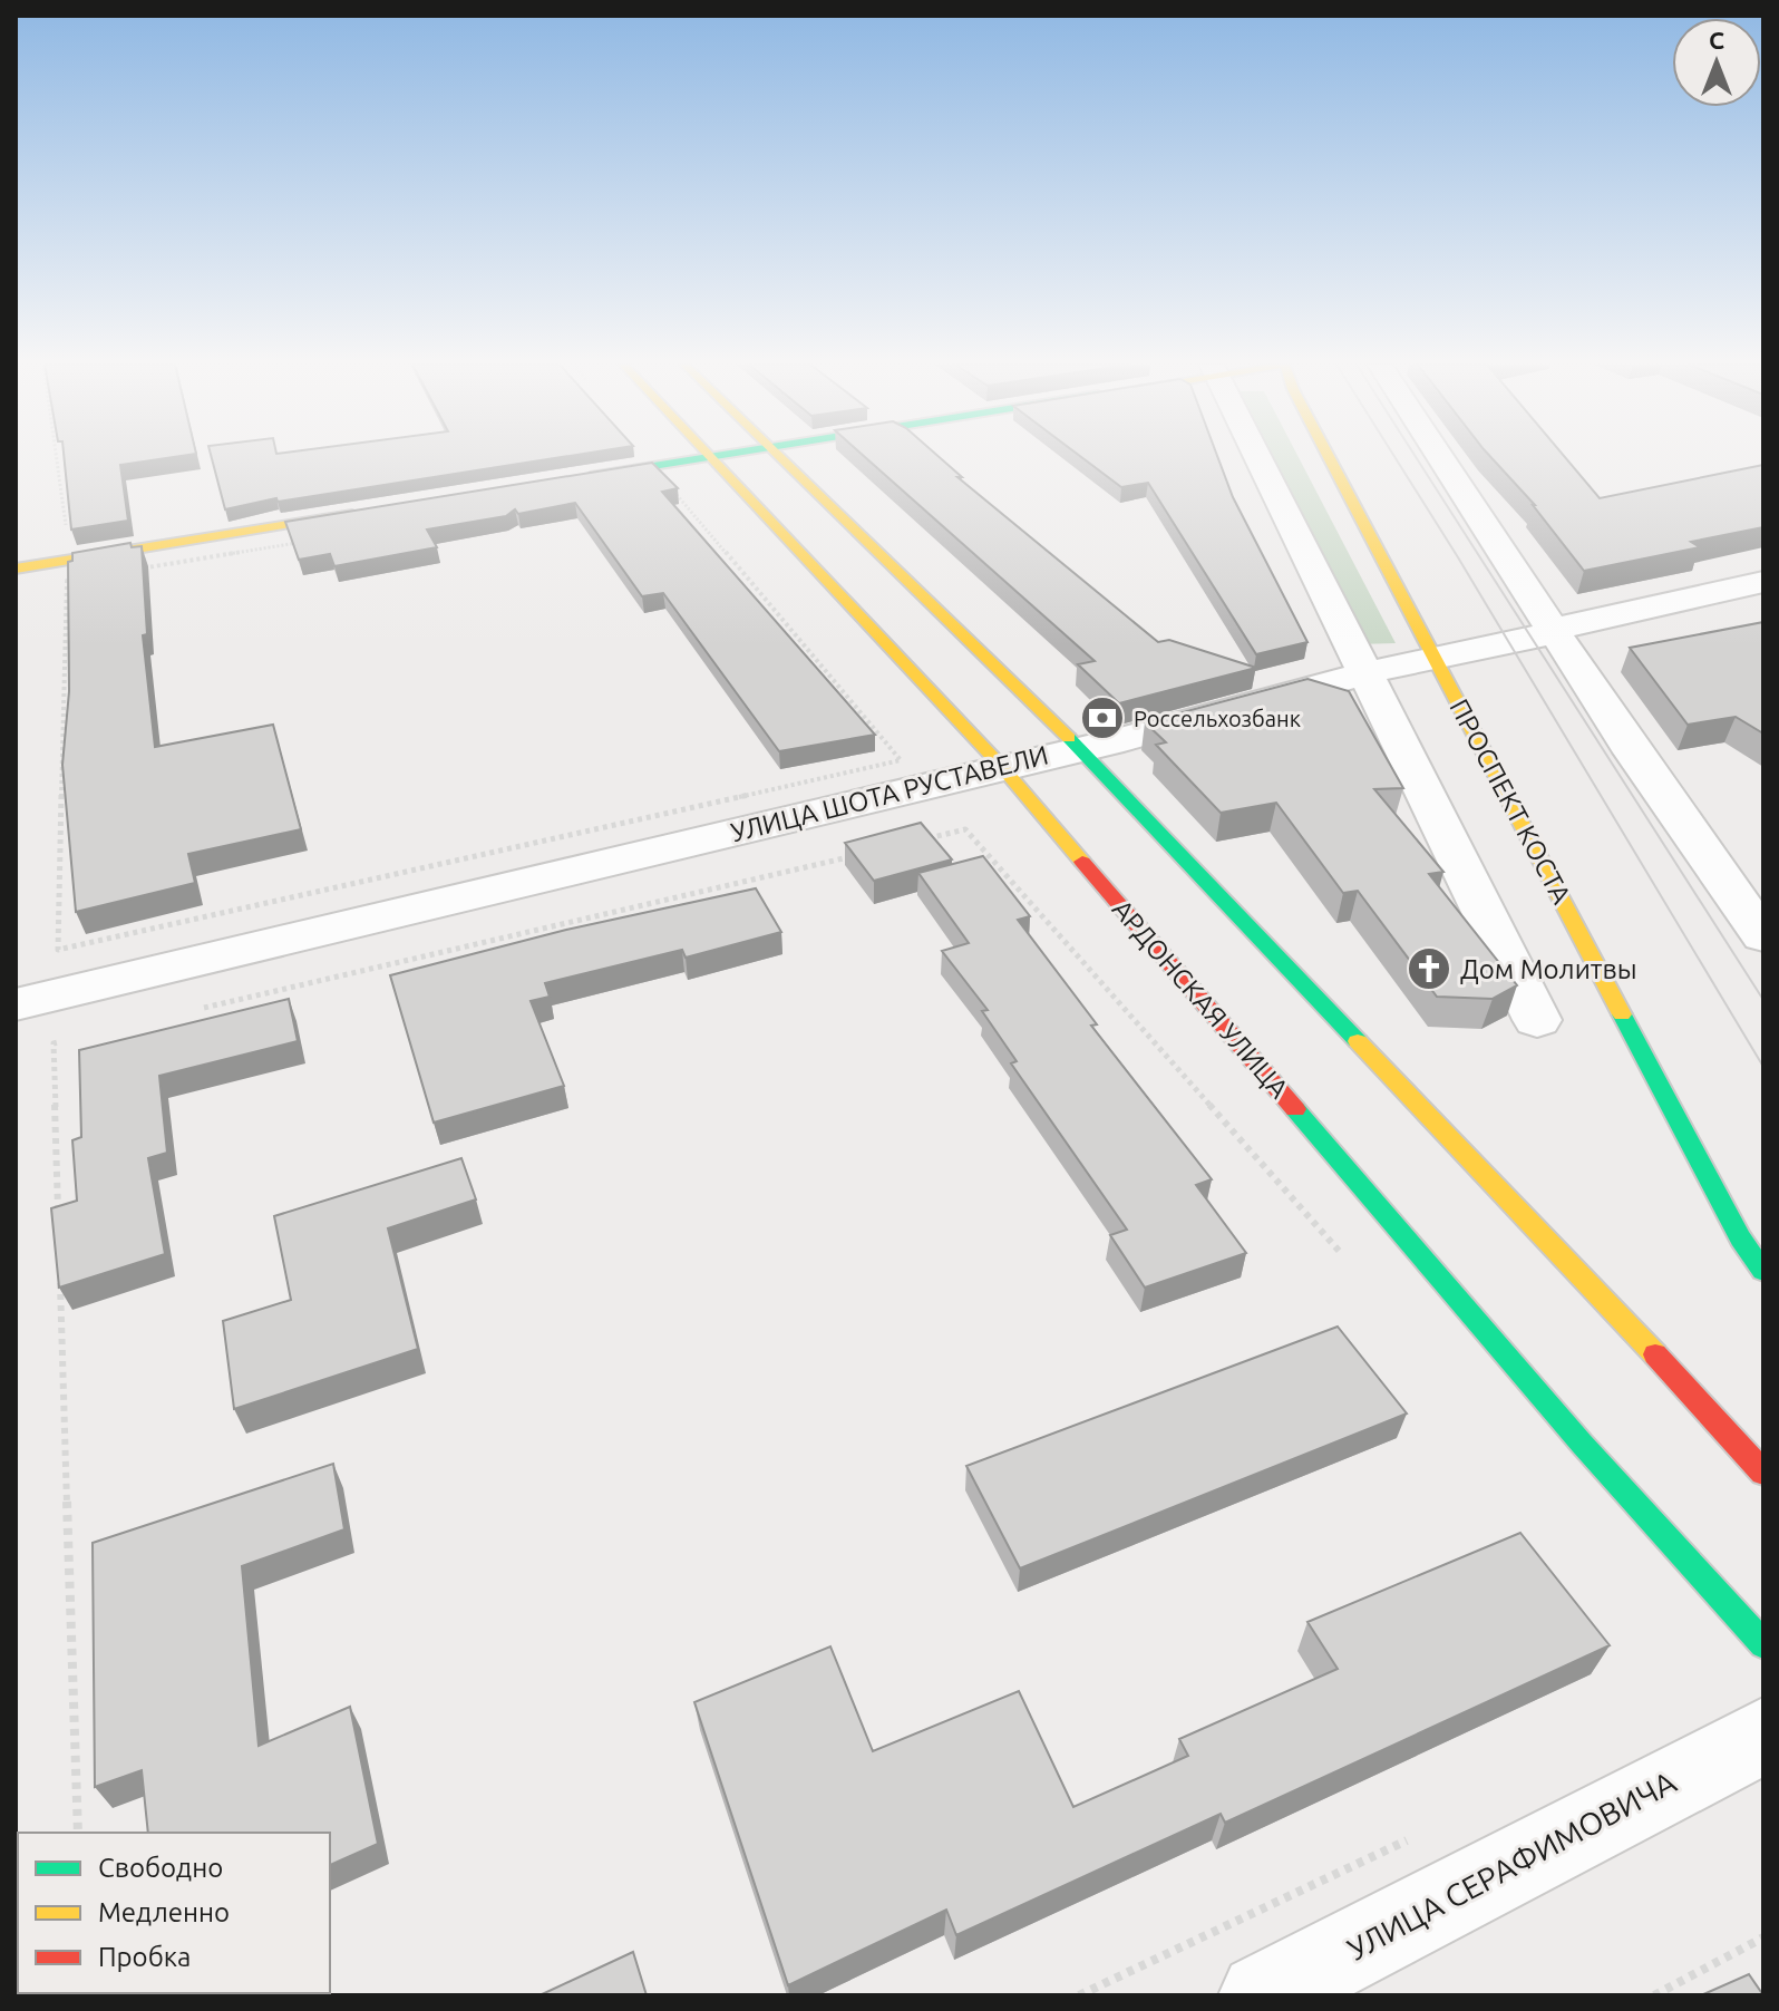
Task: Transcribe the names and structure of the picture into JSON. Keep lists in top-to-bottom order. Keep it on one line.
{"streets":{"main road":["ПРОСПЕКТ КОСТА","АРДОНСКАЯ УЛИЦА"],"street":["УЛИЦА ШОТА РУСТАВЕЛИ","УЛИЦА СЕРАФИМОВИЧА"]},"crossings":[["УЛИЦА ШОТА РУСТАВЕЛИ","ПРОСПЕКТ КОСТА"],["УЛИЦА ШОТА РУСТАВЕЛИ","АРДОНСКАЯ УЛИЦА"]],"places":{"bank":["Россельхозбанк"],"church":["Дом Молитвы"]},"legend":["Свободно","Медленно","Пробка"],"north":"top"}
